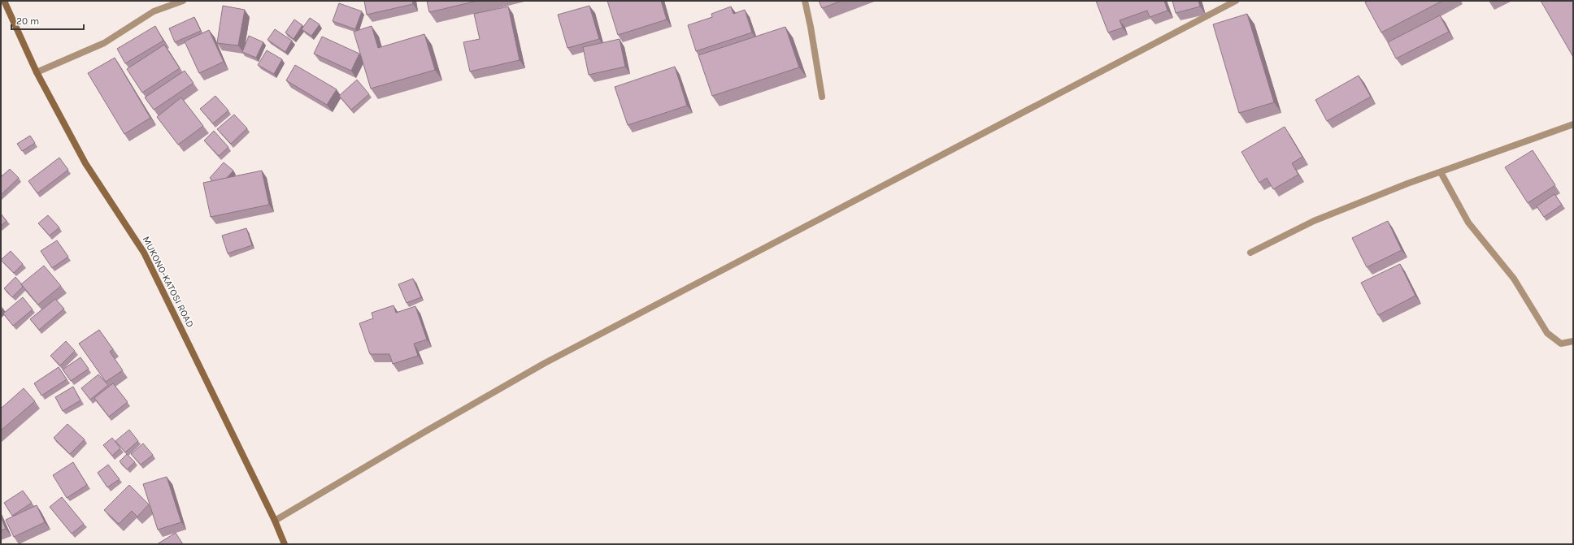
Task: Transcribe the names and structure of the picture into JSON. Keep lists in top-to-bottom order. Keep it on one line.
{"streets":{"main road":["MUKONO-KATOSI ROAD"]},"scale_bar":"20 m"}
